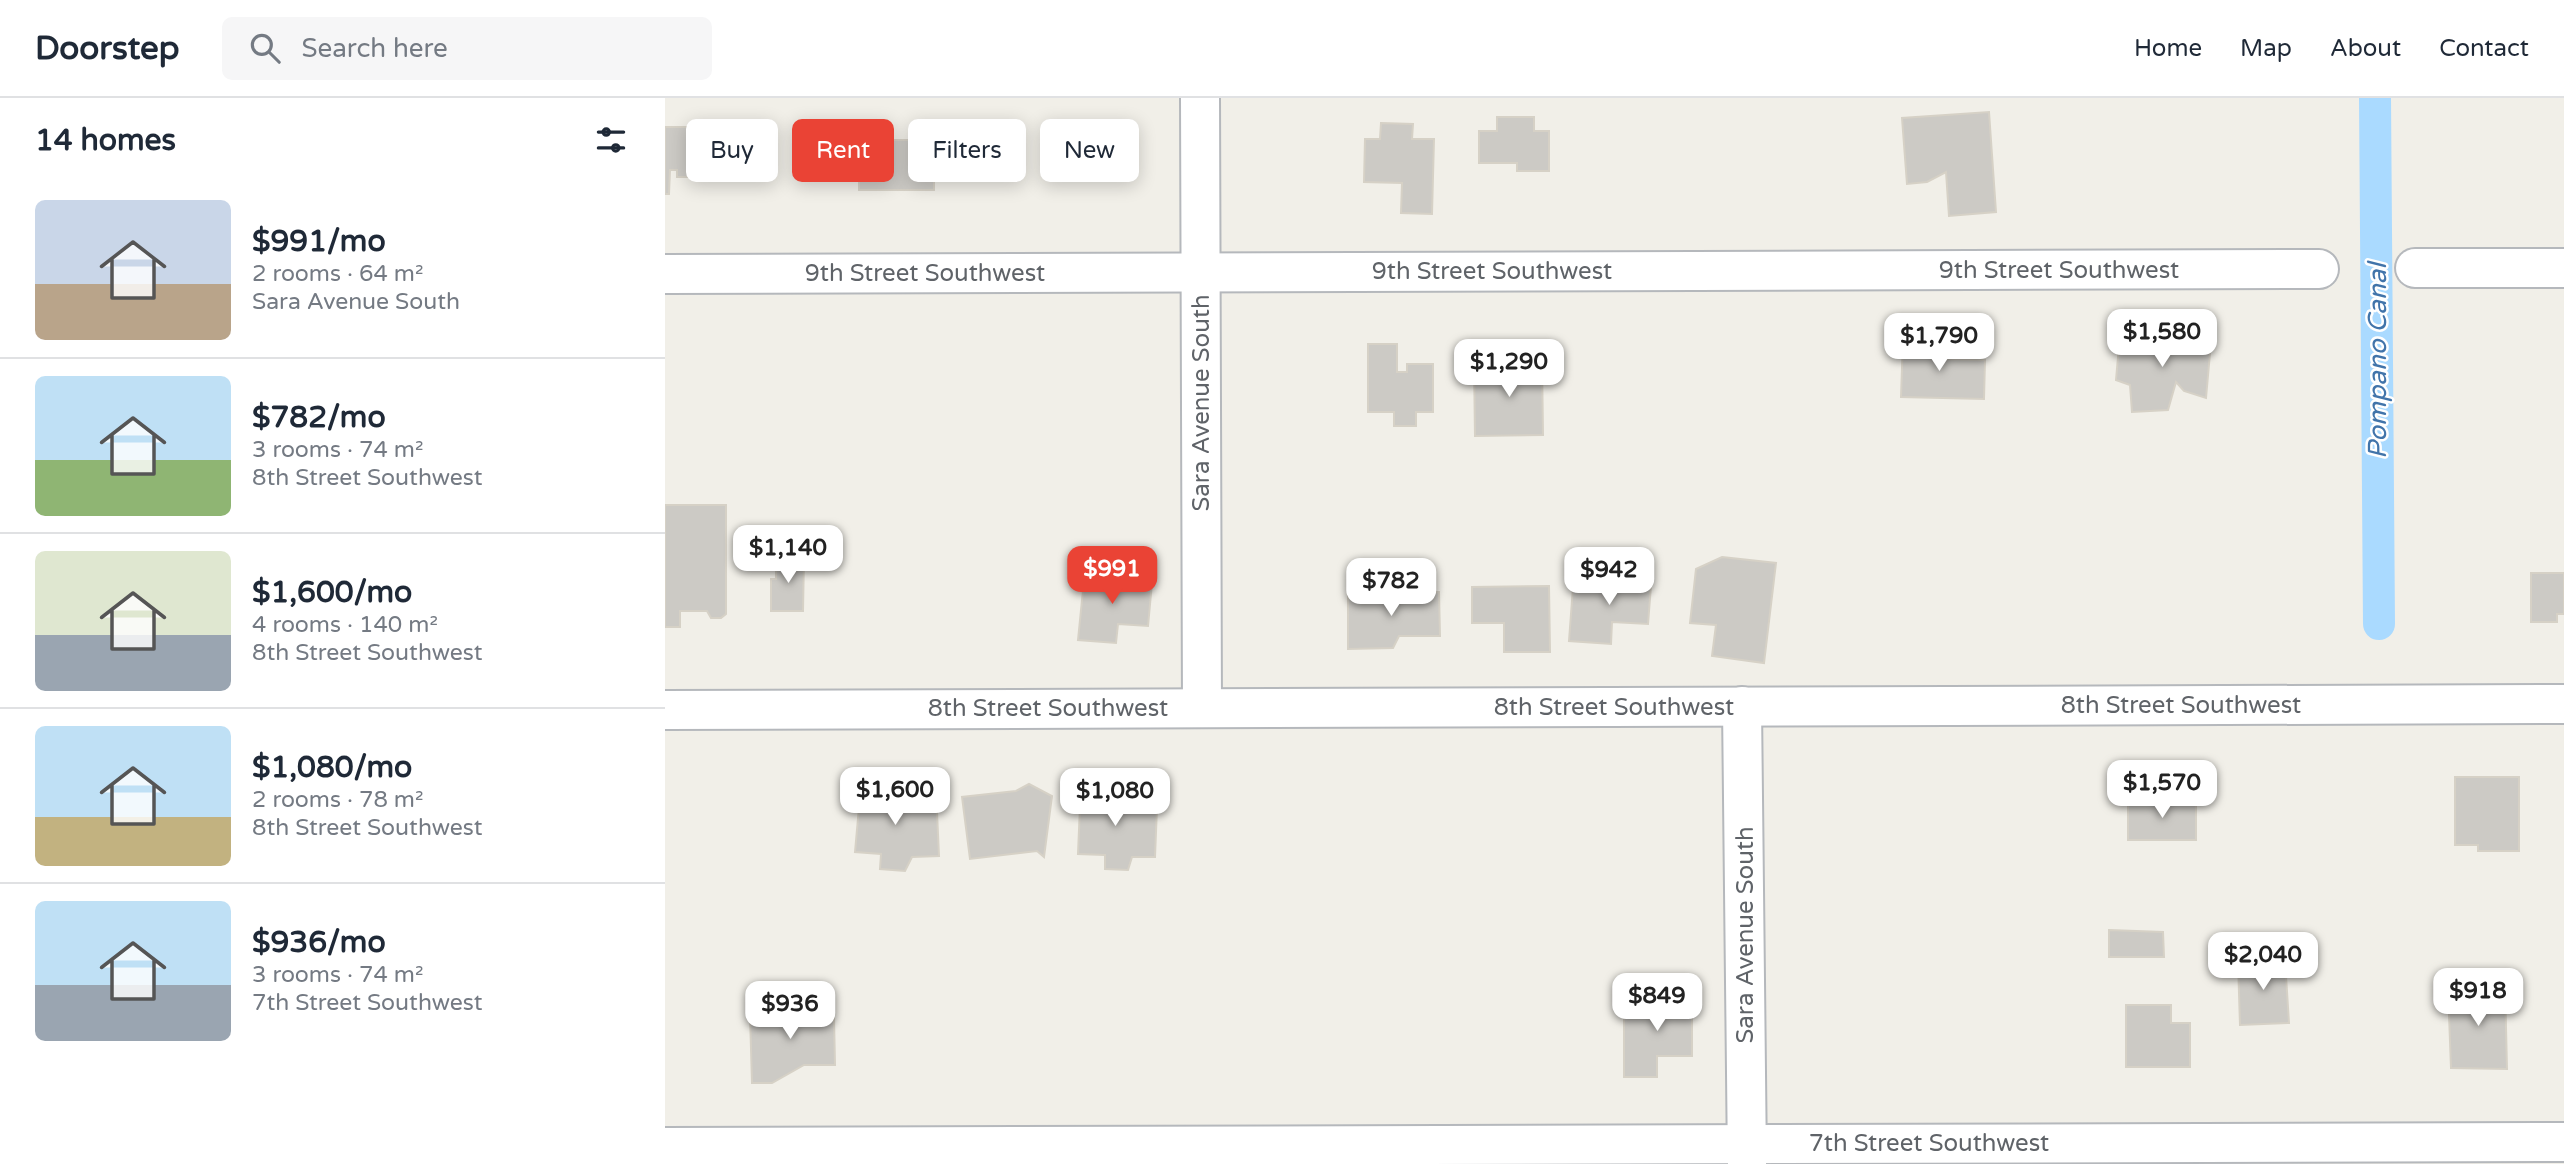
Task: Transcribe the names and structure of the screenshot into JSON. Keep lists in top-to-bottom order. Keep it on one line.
{"streets":{"street":["9th Street Southwest","Sara Avenue South","8th Street Southwest","7th Street Southwest"]},"crossings":[["9th Street Southwest","Sara Avenue South"],["Sara Avenue South","8th Street Southwest"],["Sara Avenue South","7th Street Southwest"]],"water":["Pompano Canal"],"page":{"header":"Doorstep","search":"Search here","nav":["Home","Map","About","Contact"],"heading":"14 homes","chip":["Buy","Rent","Filters","New"],"list":[{"name":"$991/mo","note":"2 rooms · 64 m² · Sara Avenue South"},{"name":"$782/mo","note":"3 rooms · 74 m² · 8th Street Southwest"},{"name":"$1,600/mo","note":"4 rooms · 140 m² · 8th Street Southwest"},{"name":"$1,080/mo","note":"2 rooms · 78 m² · 8th Street Southwest"},{"name":"$936/mo","note":"3 rooms · 74 m² · 7th Street Southwest"}],"price":["$1,580","$1,790","$1,290","$1,140","$991","$942","$782","$1,570","$1,600","$1,080","$2,040","$918","$849","$936"]}}
